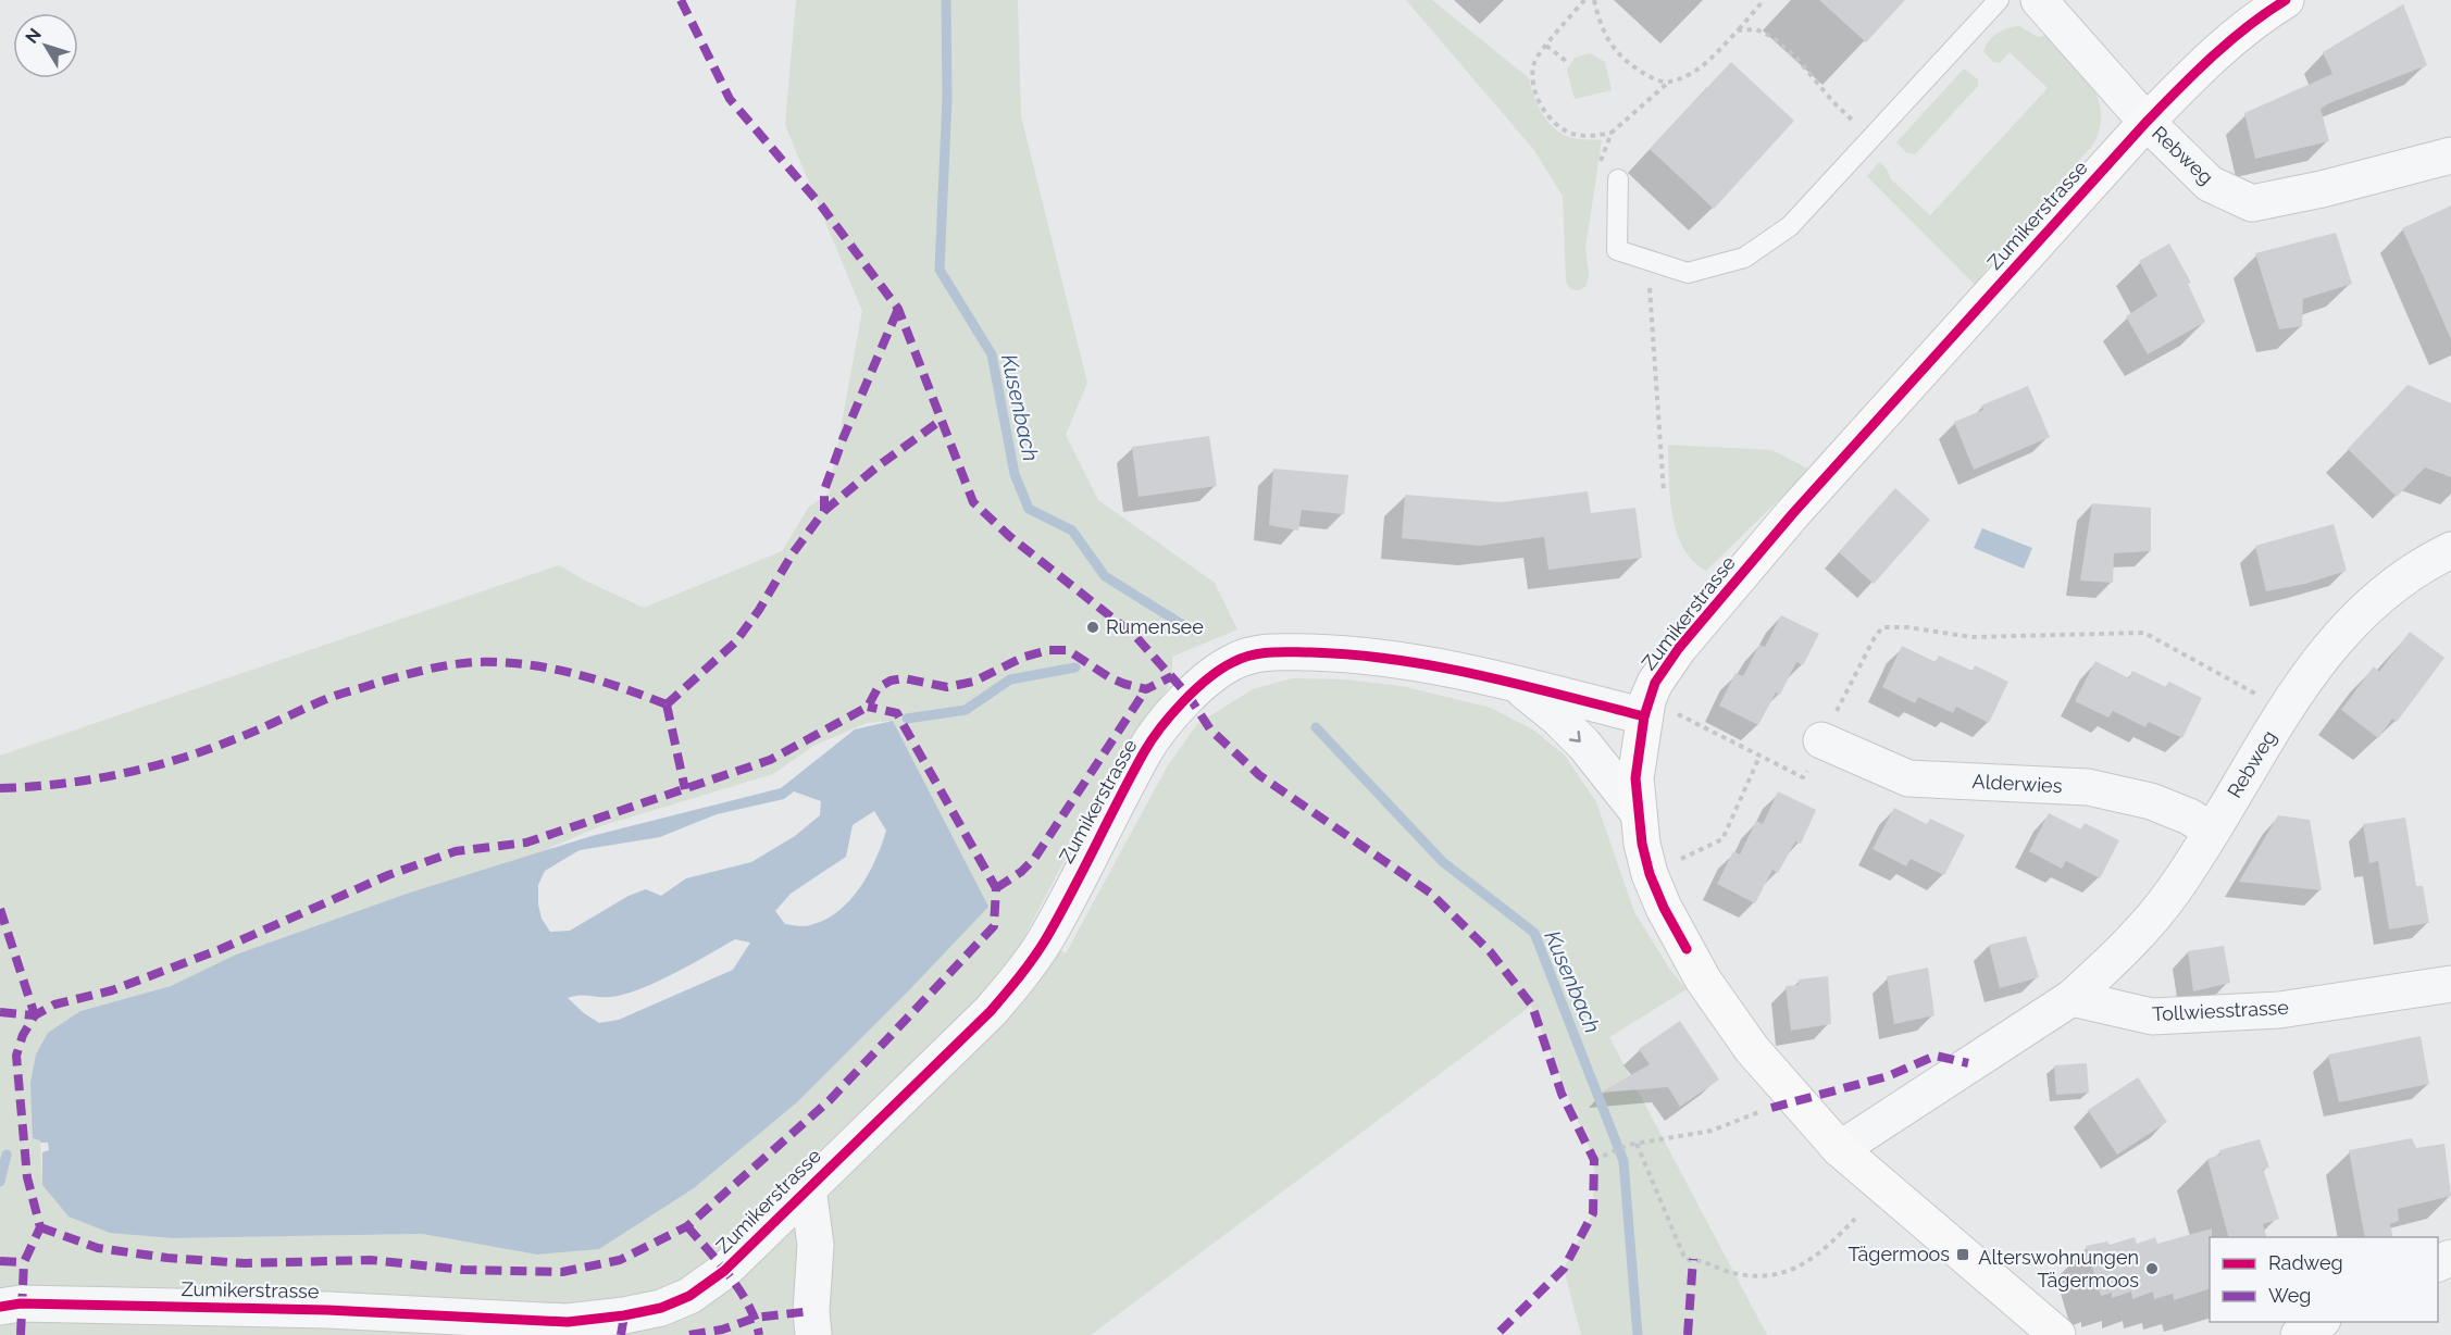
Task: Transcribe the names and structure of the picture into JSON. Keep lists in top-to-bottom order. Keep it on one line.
{"streets":{"main road":["Zumikerstrasse"],"street":["Rebweg","Alderwies","Tollwiesstrasse"]},"crossings":[["Rebweg","Zumikerstrasse"],["Rebweg","Alderwies"],["Rebweg","Tollwiesstrasse"]],"water":["Kusenbach"],"places":{"other":["Rumensee","Alterswohnungen Tägermoos"],"transit":["Tägermoos"]},"legend":["Radweg","Weg"],"north":"top left"}
